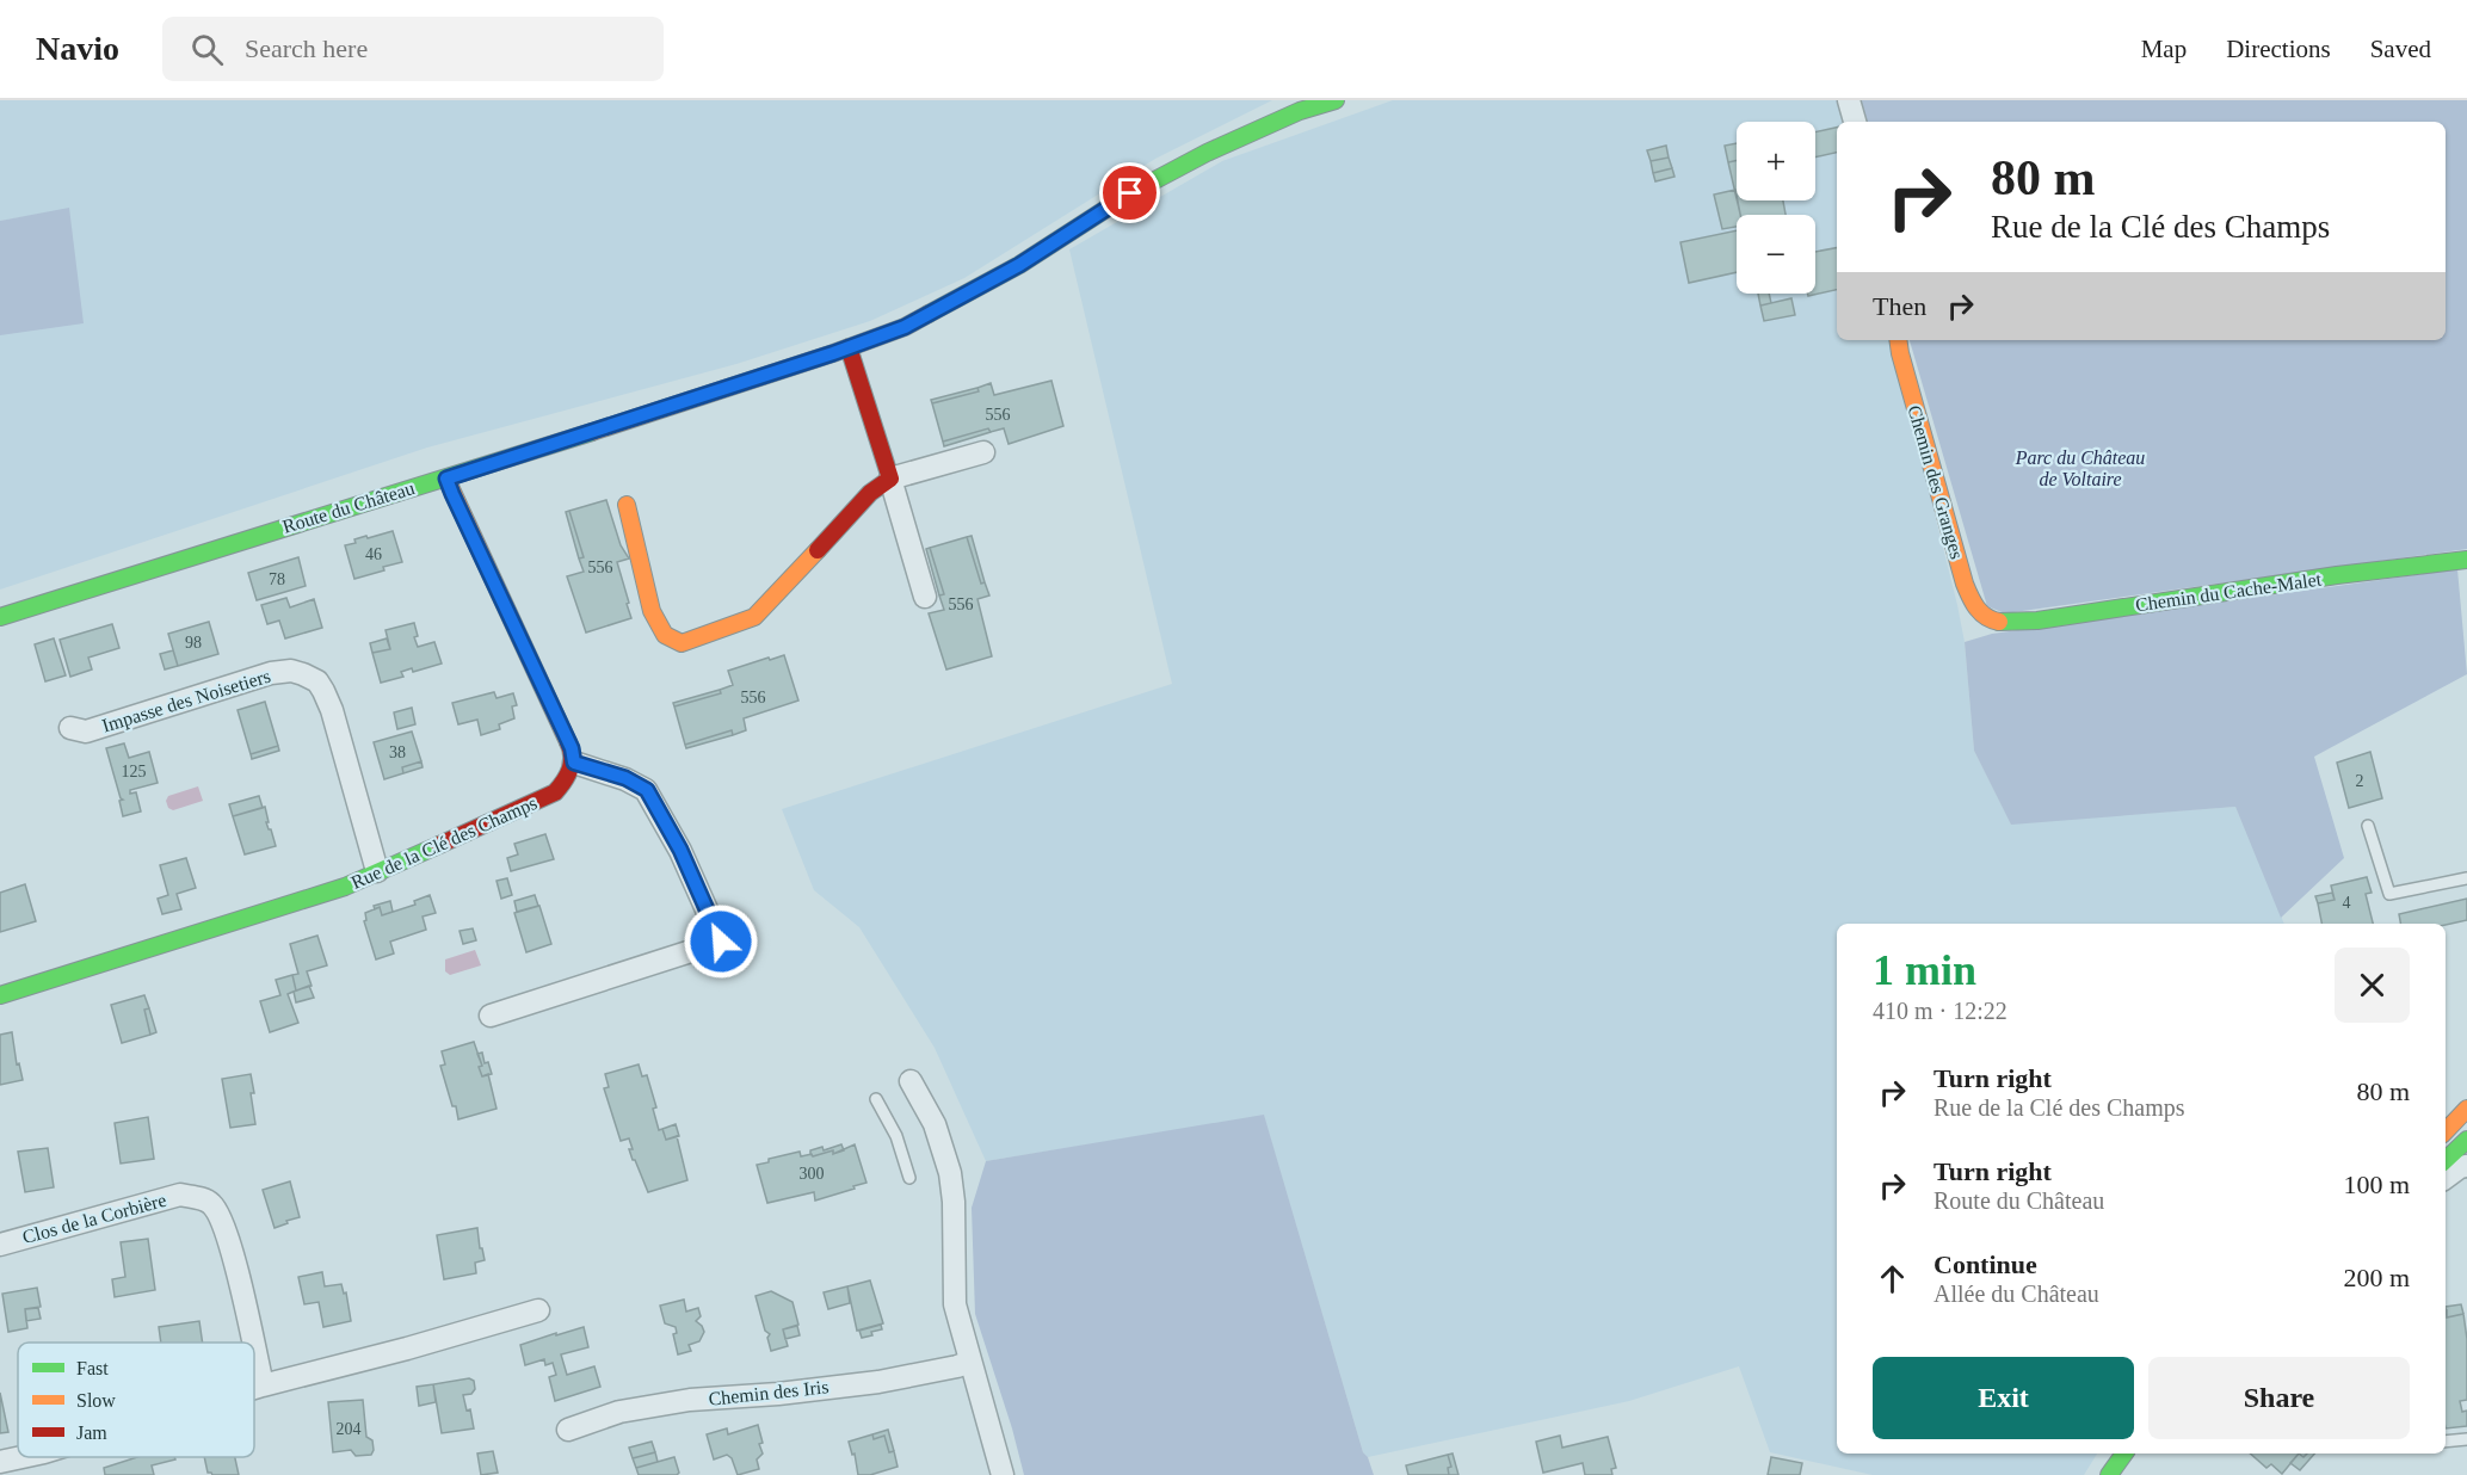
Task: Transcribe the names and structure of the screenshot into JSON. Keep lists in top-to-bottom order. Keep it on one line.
{"streets":{"street":["Chemin des Granges","Route du Château","Chemin du Cache-Malet","Impasse des Noisetiers","Rue de la Clé des Champs","Clos de la Corbière","Chemin des Iris"]},"crossings":[["Chemin des Granges","Chemin du Cache-Malet"],["Impasse des Noisetiers","Rue de la Clé des Champs"]],"parks":["Parc du Château de Voltaire"],"house_numbers":["556","46","556","78","556","98","556","38","125","2","4","300","204"],"legend":["Fast","Slow","Jam"],"page":{"header":"Navio","search":"Search here","nav":["Map","Directions","Saved"],"map_buttons":["+","−"],"turn":["80 m","Rue de la Clé des Champs"],"then":"Then","heading":["1 min","410 m · 12:22"],"list":[{"name":"Turn right","note":"Rue de la Clé des Champs","value":"80 m"},{"name":"Turn right","note":"Route du Château","value":"100 m"},{"name":"Continue","note":"Allée du Château","value":"200 m"}],"buttons":["Exit","Share"]}}
